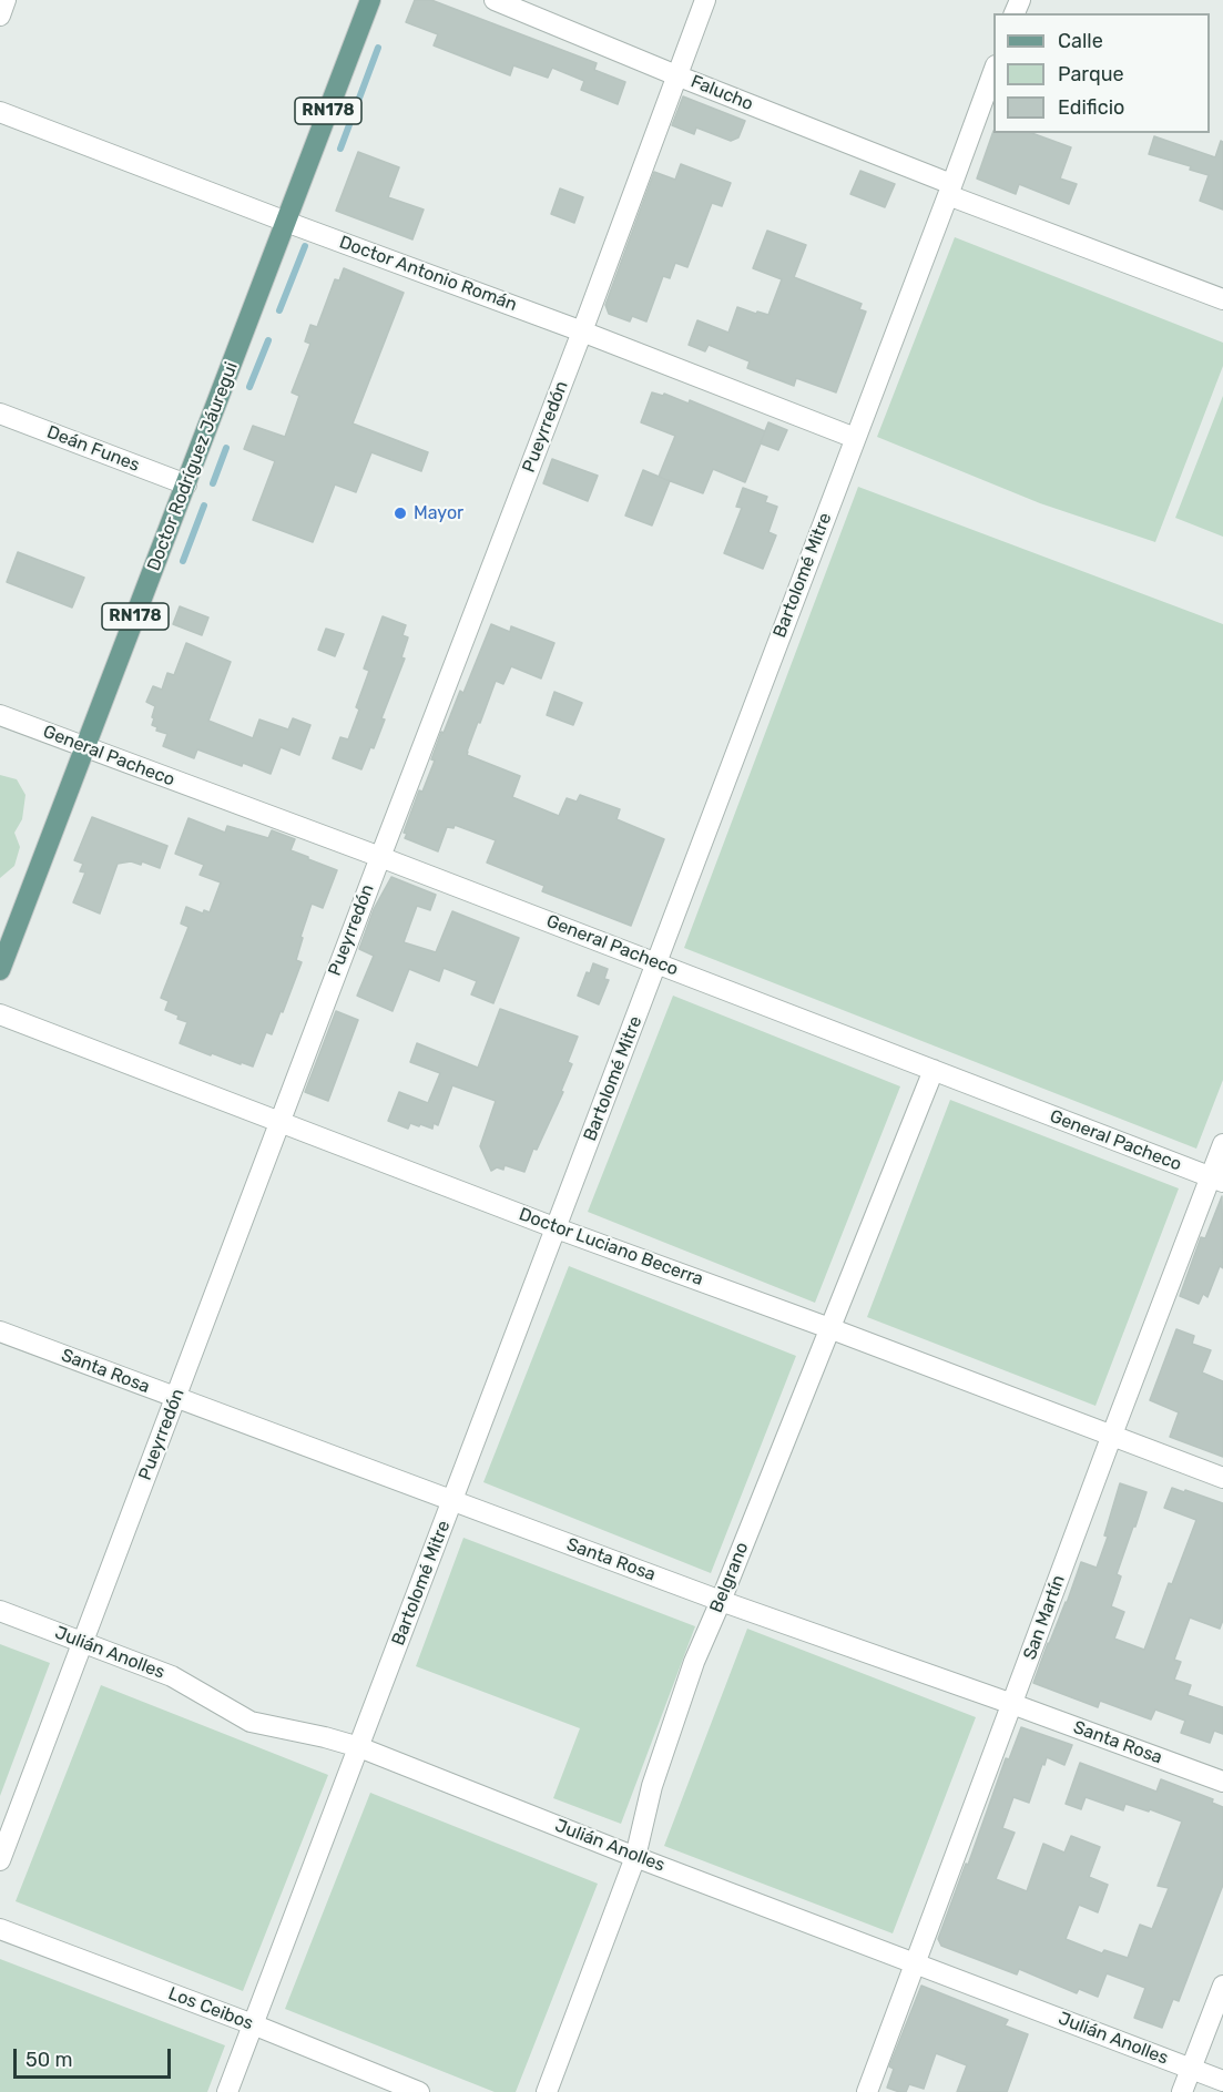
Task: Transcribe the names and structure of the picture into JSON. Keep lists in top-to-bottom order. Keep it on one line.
{"streets":{"main road":["RN178","Doctor Rodríguez Jáuregui"],"street":["Falucho","Doctor Antonio Román","Pueyrredón","Deán Funes","Bartolomé Mitre","General Pacheco","Doctor Luciano Becerra","Santa Rosa","Belgrano","San Martín","Julián Anolles","Los Ceibos"]},"crossings":[["Falucho","Pueyrredón"],["Falucho","Bartolomé Mitre"],["Doctor Antonio Román","Pueyrredón"],["Doctor Antonio Román","Doctor Rodríguez Jáuregui"],["Doctor Antonio Román","Bartolomé Mitre"],["Pueyrredón","General Pacheco"],["Pueyrredón","Doctor Luciano Becerra"],["Pueyrredón","Santa Rosa"],["Pueyrredón","Julián Anolles"],["Deán Funes","Doctor Rodríguez Jáuregui"],["Doctor Rodríguez Jáuregui","General Pacheco"],["Bartolomé Mitre","General Pacheco"],["Bartolomé Mitre","Doctor Luciano Becerra"],["Bartolomé Mitre","Santa Rosa"],["Bartolomé Mitre","Julián Anolles"],["Bartolomé Mitre","Los Ceibos"],["General Pacheco","Belgrano"],["General Pacheco","San Martín"],["Doctor Luciano Becerra","Belgrano"],["Doctor Luciano Becerra","San Martín"],["Santa Rosa","Belgrano"],["Santa Rosa","San Martín"],["Belgrano","Julián Anolles"],["San Martín","Julián Anolles"]],"places":["Mayor"],"legend":["Calle","Parque","Edificio"],"scale_bar":"50 m"}
